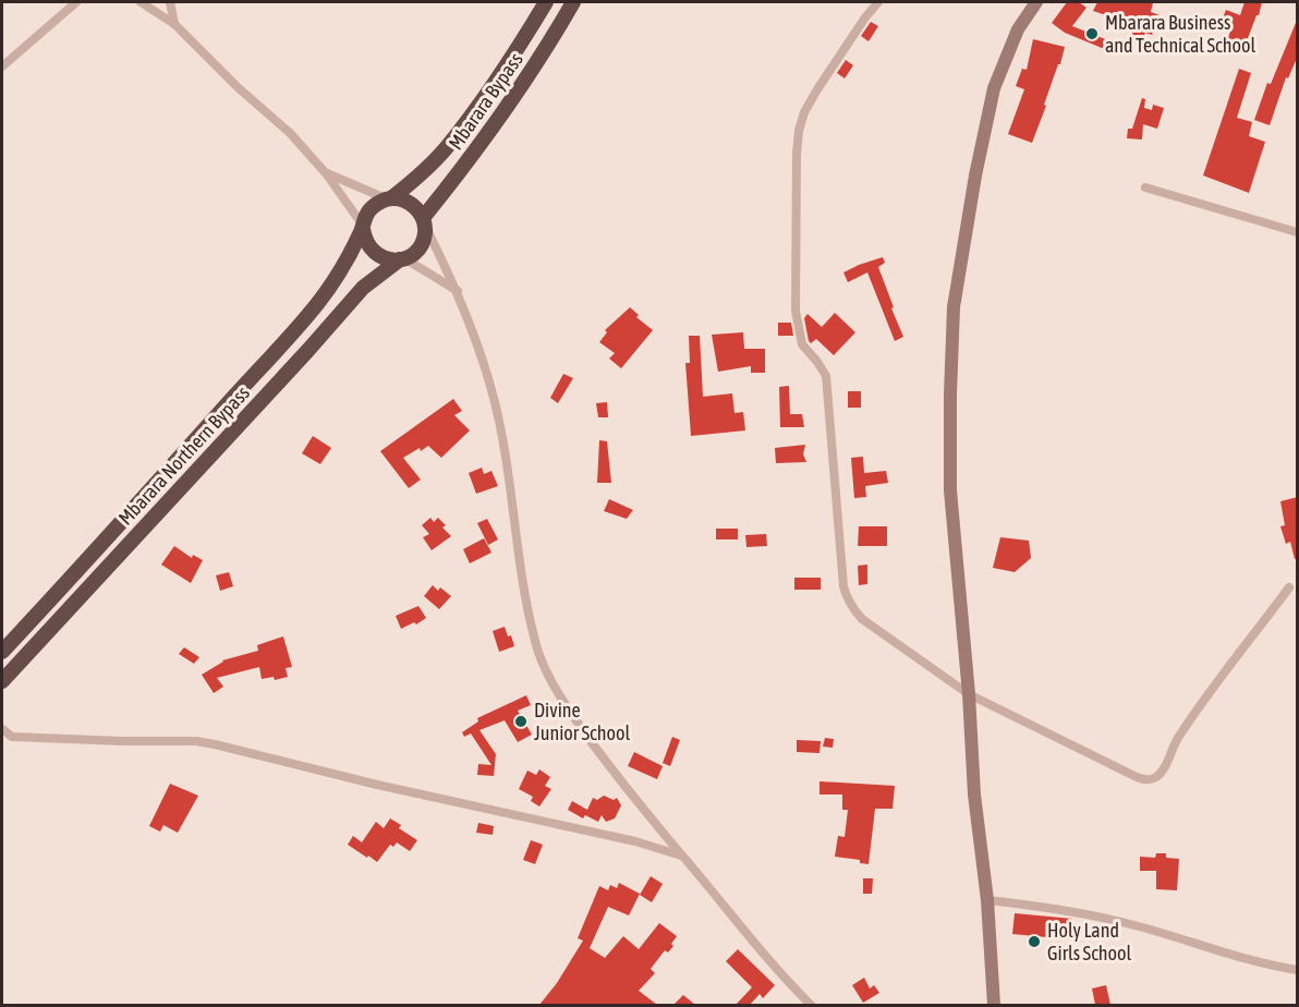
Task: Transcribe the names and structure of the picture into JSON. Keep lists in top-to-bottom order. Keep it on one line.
{"streets":{"highway":["Mbarara Bypass","Mbarara Northern Bypass"]},"crossings":[["Mbarara Bypass","Mbarara Northern Bypass"]],"places":["Mbarara Business and Technical School","Divine Junior School","Holy Land Girls School"]}
